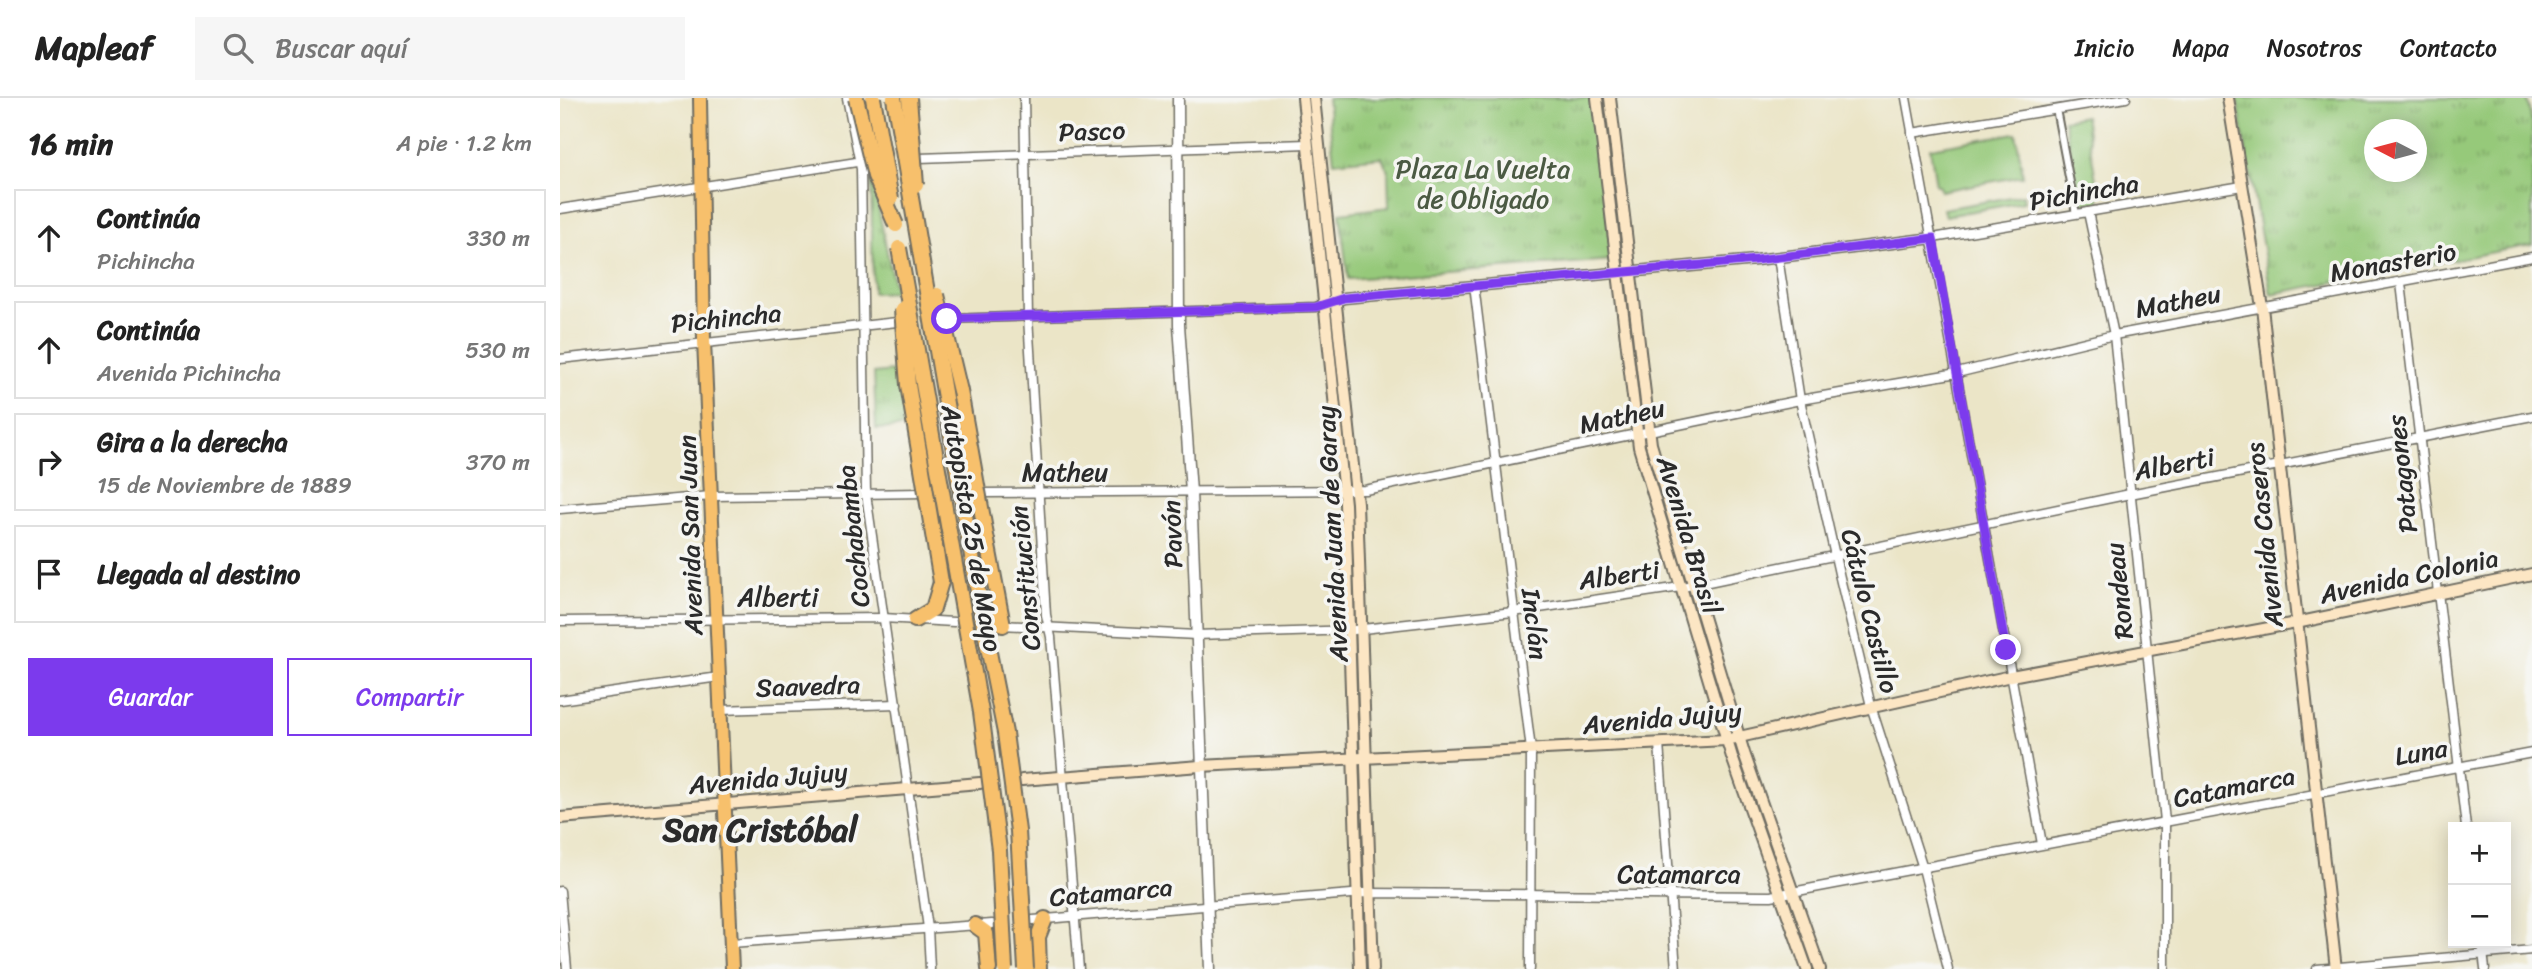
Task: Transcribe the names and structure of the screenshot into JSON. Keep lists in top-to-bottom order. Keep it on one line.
{"streets":{"highway":["Autopista 25 de Mayo"],"main road":["Avenida Juan de Garay","Avenida San Juan","Avenida Brasil","Avenida Caseros","Avenida Colonia","Avenida Jujuy"],"street":["Pasco","Pichincha","Monasterio","Matheu","Alberti","Patagones","Pavón","Cochabamba","Constitución","Rondeau","Cátulo Castillo","Inclán","Saavedra","Luna","Catamarca"]},"crossings":[["Pasco","Pavón"],["Pasco","Avenida Juan de Garay"],["Pasco","Constitución"],["Pichincha","Avenida San Juan"],["Pichincha","Avenida Caseros"],["Pichincha","Cochabamba"],["Pichincha","Rondeau"],["Monasterio","Matheu"],["Monasterio","Patagones"],["Monasterio","Avenida Caseros"],["Matheu","Pavón"],["Matheu","Avenida Juan de Garay"],["Matheu","Avenida Brasil"],["Matheu","Avenida Caseros"],["Matheu","Constitución"],["Matheu","Rondeau"],["Matheu","Cátulo Castillo"],["Matheu","Inclán"],["Alberti","Patagones"],["Alberti","Pavón"],["Alberti","Avenida Juan de Garay"],["Alberti","Avenida San Juan"],["Alberti","Avenida Brasil"],["Alberti","Avenida Caseros"],["Alberti","Cochabamba"],["Alberti","Constitución"],["Alberti","Rondeau"],["Alberti","Cátulo Castillo"],["Alberti","Inclán"],["Patagones","Avenida Colonia"],["Patagones","Luna"],["Pavón","Avenida Jujuy"],["Pavón","Catamarca"],["Avenida Juan de Garay","Avenida Jujuy"],["Avenida Juan de Garay","Catamarca"],["Avenida San Juan","Saavedra"],["Avenida San Juan","Avenida Jujuy"],["Avenida Brasil","Avenida Jujuy"],["Avenida Brasil","Catamarca"],["Avenida Caseros","Avenida Colonia"],["Avenida Caseros","Avenida Jujuy"],["Avenida Caseros","Luna"],["Avenida Caseros","Catamarca"],["Cochabamba","Saavedra"],["Cochabamba","Avenida Jujuy"],["Avenida Colonia","Avenida Jujuy"],["Constitución","Avenida Jujuy"],["Constitución","Catamarca"],["Rondeau","Avenida Jujuy"],["Rondeau","Catamarca"],["Cátulo Castillo","Avenida Jujuy"],["Cátulo Castillo","Catamarca"],["Inclán","Avenida Jujuy"],["Inclán","Catamarca"],["Luna","Catamarca"]],"districts":["San Cristóbal"],"parks":["Plaza La Vuelta de Obligado"],"north":"left","page":{"header":"Mapleaf","search":"Buscar aquí","nav":["Inicio","Mapa","Nosotros","Contacto"],"heading":["16 min","A pie · 1.2 km"],"list":[["Continúa","Pichincha","330 m"],["Continúa","Avenida Pichincha","530 m"],["Gira a la derecha","15 de Noviembre de 1889","370 m"],"Llegada al destino"],"buttons":["Guardar","Compartir"],"map_buttons":["+","−"]}}
